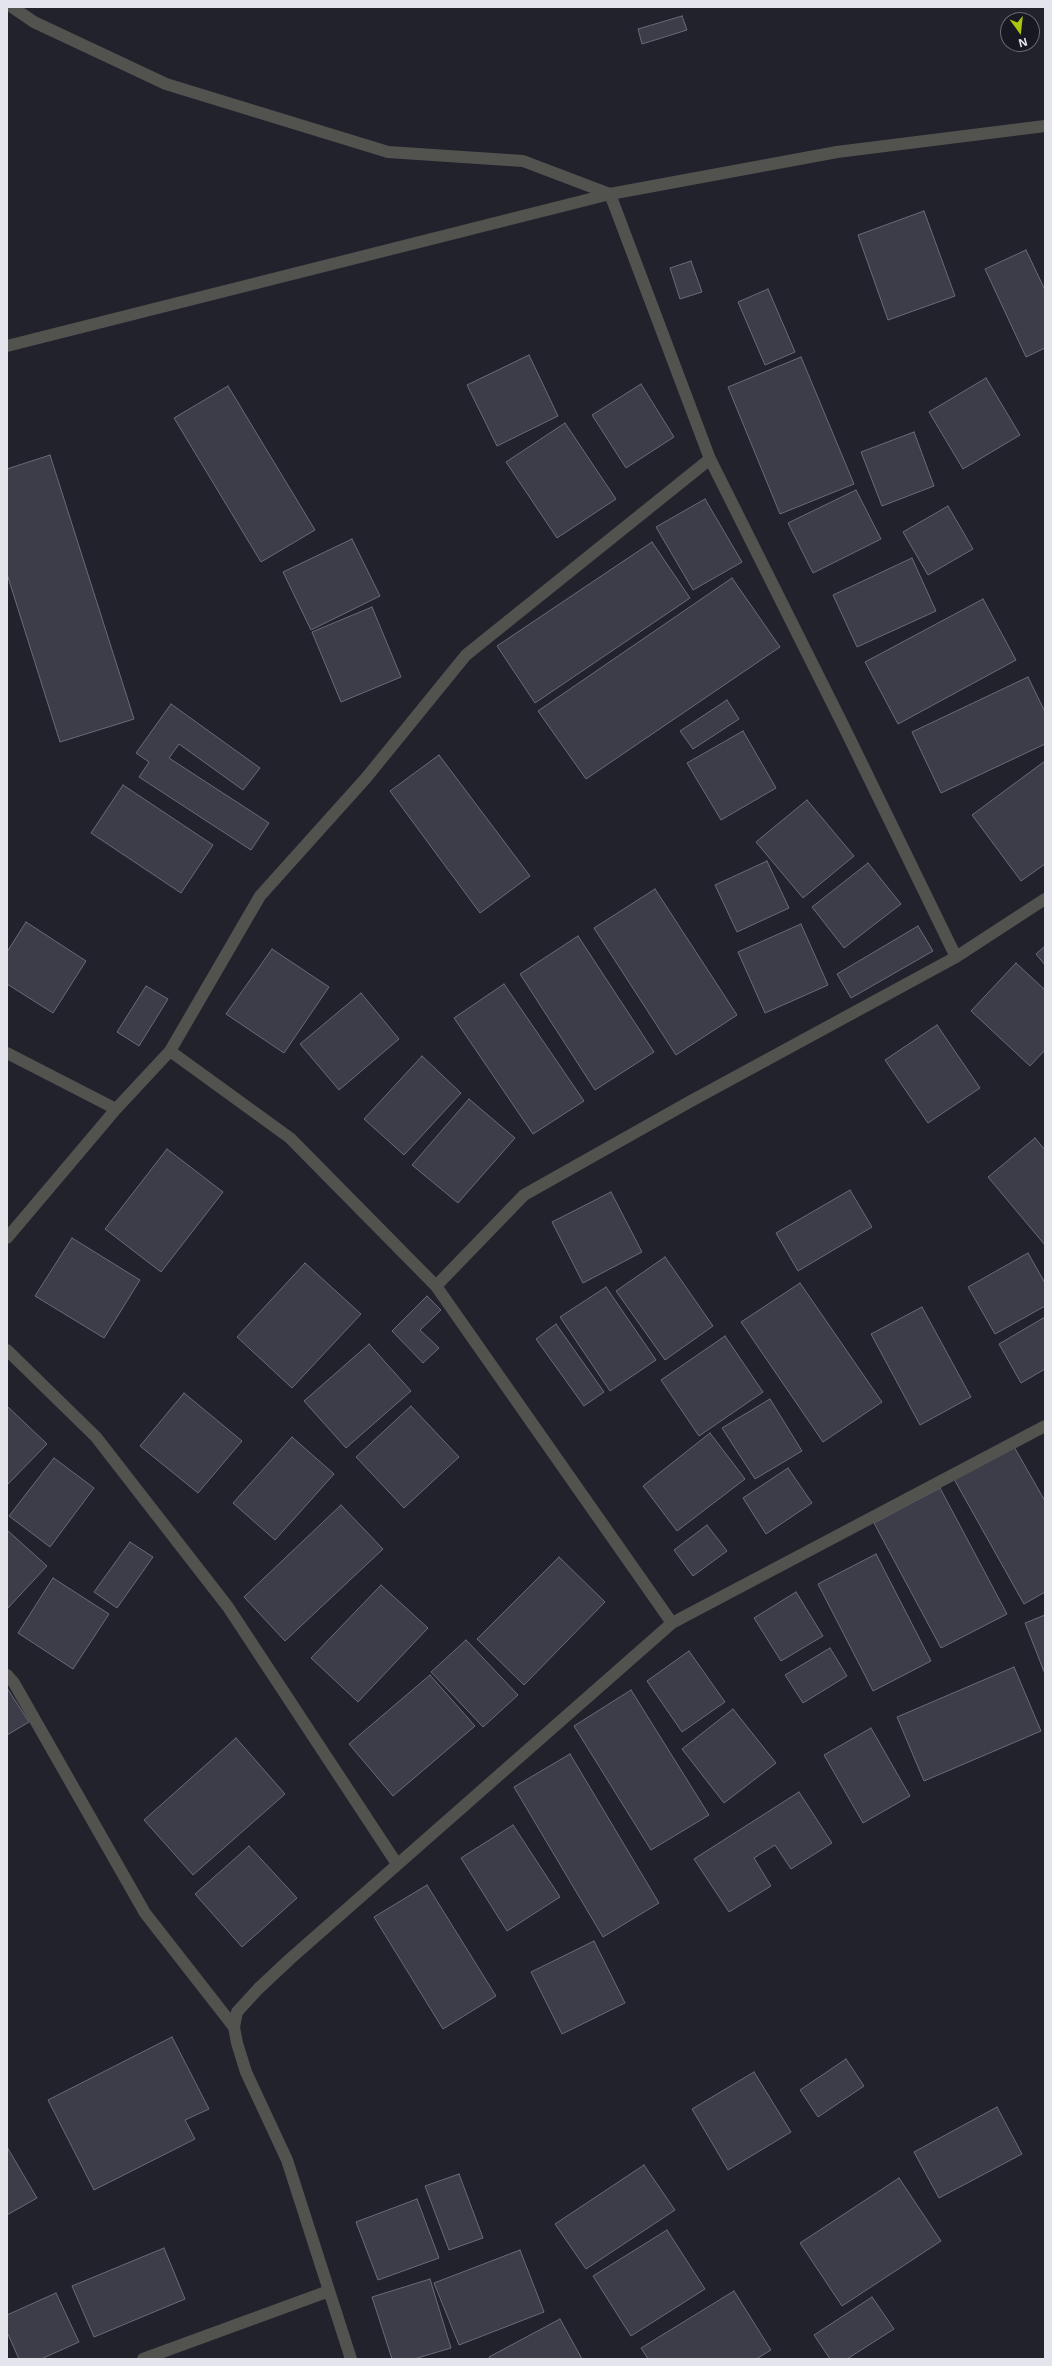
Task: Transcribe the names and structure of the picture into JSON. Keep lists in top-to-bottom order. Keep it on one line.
{"north":"bottom"}
